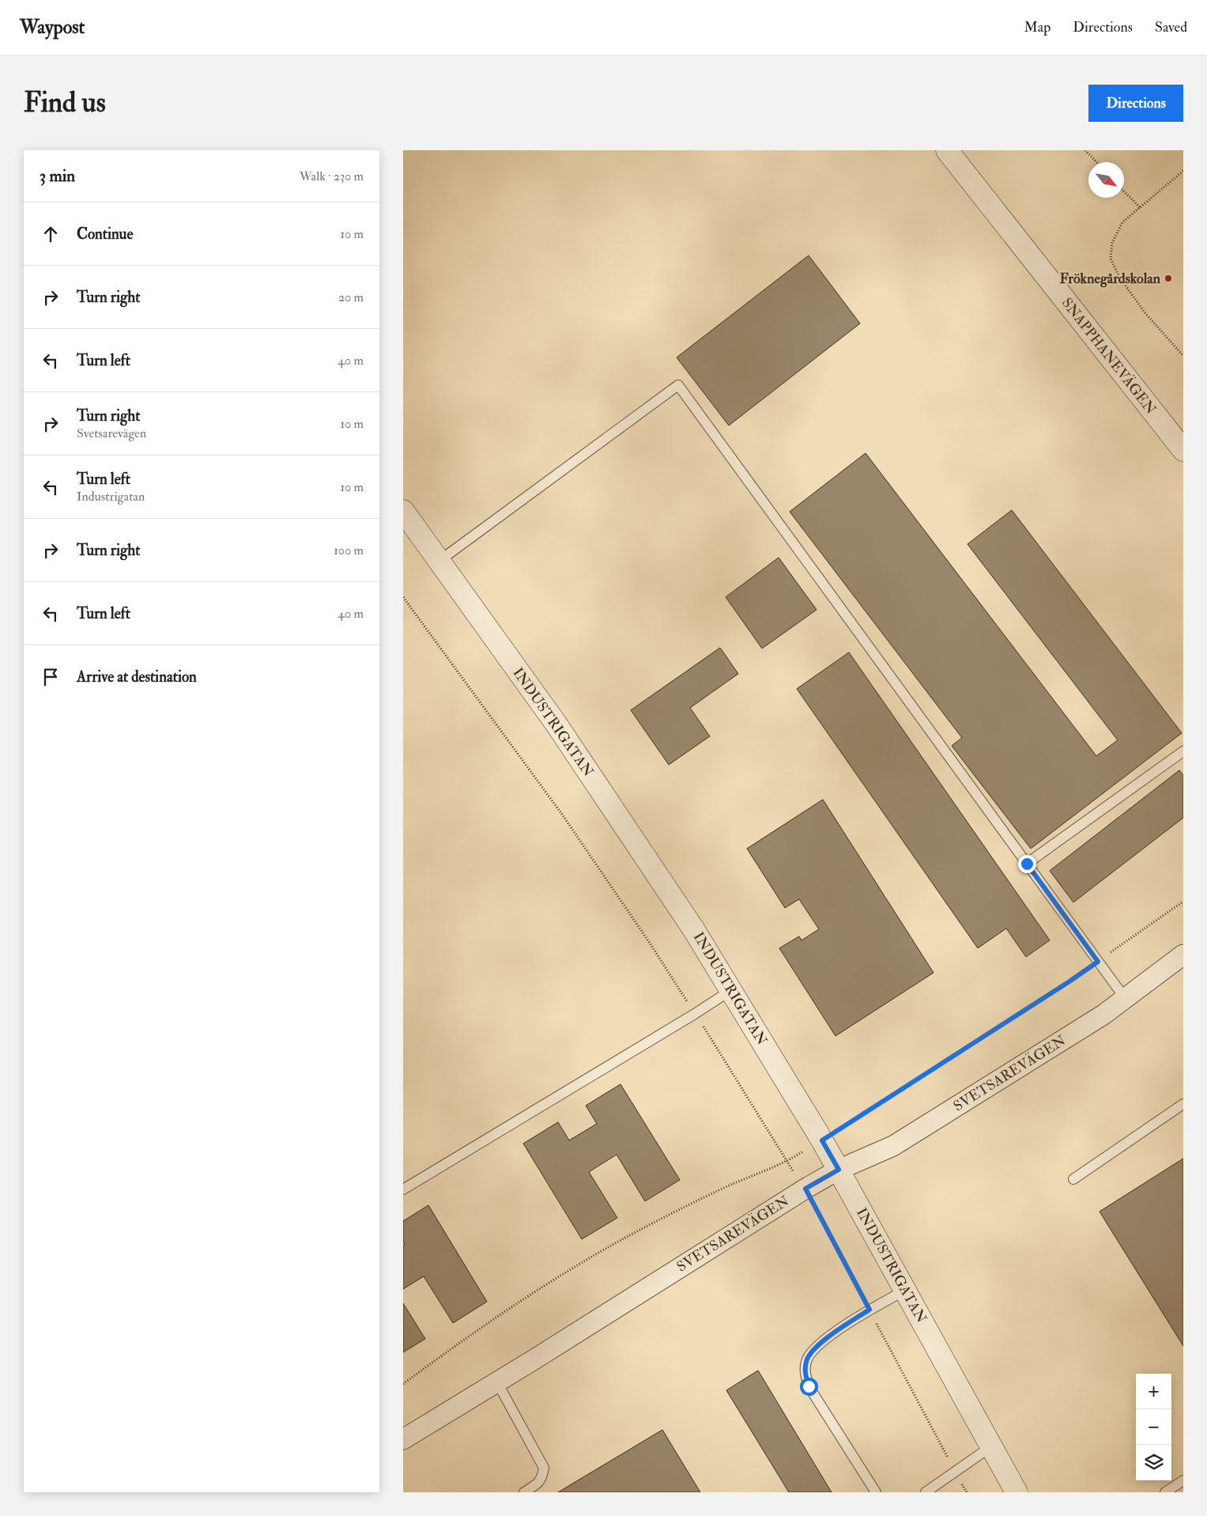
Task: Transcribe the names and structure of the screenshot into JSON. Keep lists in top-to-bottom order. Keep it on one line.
{"streets":{"street":["SNAPPHANEVÄGEN","INDUSTRIGATAN","SVETSAREVÄGEN"]},"crossings":[["INDUSTRIGATAN","SVETSAREVÄGEN"]],"places":["Fröknegårdskolan"],"north":"bottom right","page":{"header":"Waypost","nav":["Map","Directions","Saved"],"buttons":"Directions","title":"Find us","heading":["3 min","Walk · 230 m"],"list":[["Continue","10 m"],["Turn right","20 m"],["Turn left","40 m"],["Turn right","Svetsarevägen","10 m"],["Turn left","Industrigatan","10 m"],["Turn right","100 m"],["Turn left","40 m"],"Arrive at destination"],"map_buttons":["+","−"]}}
